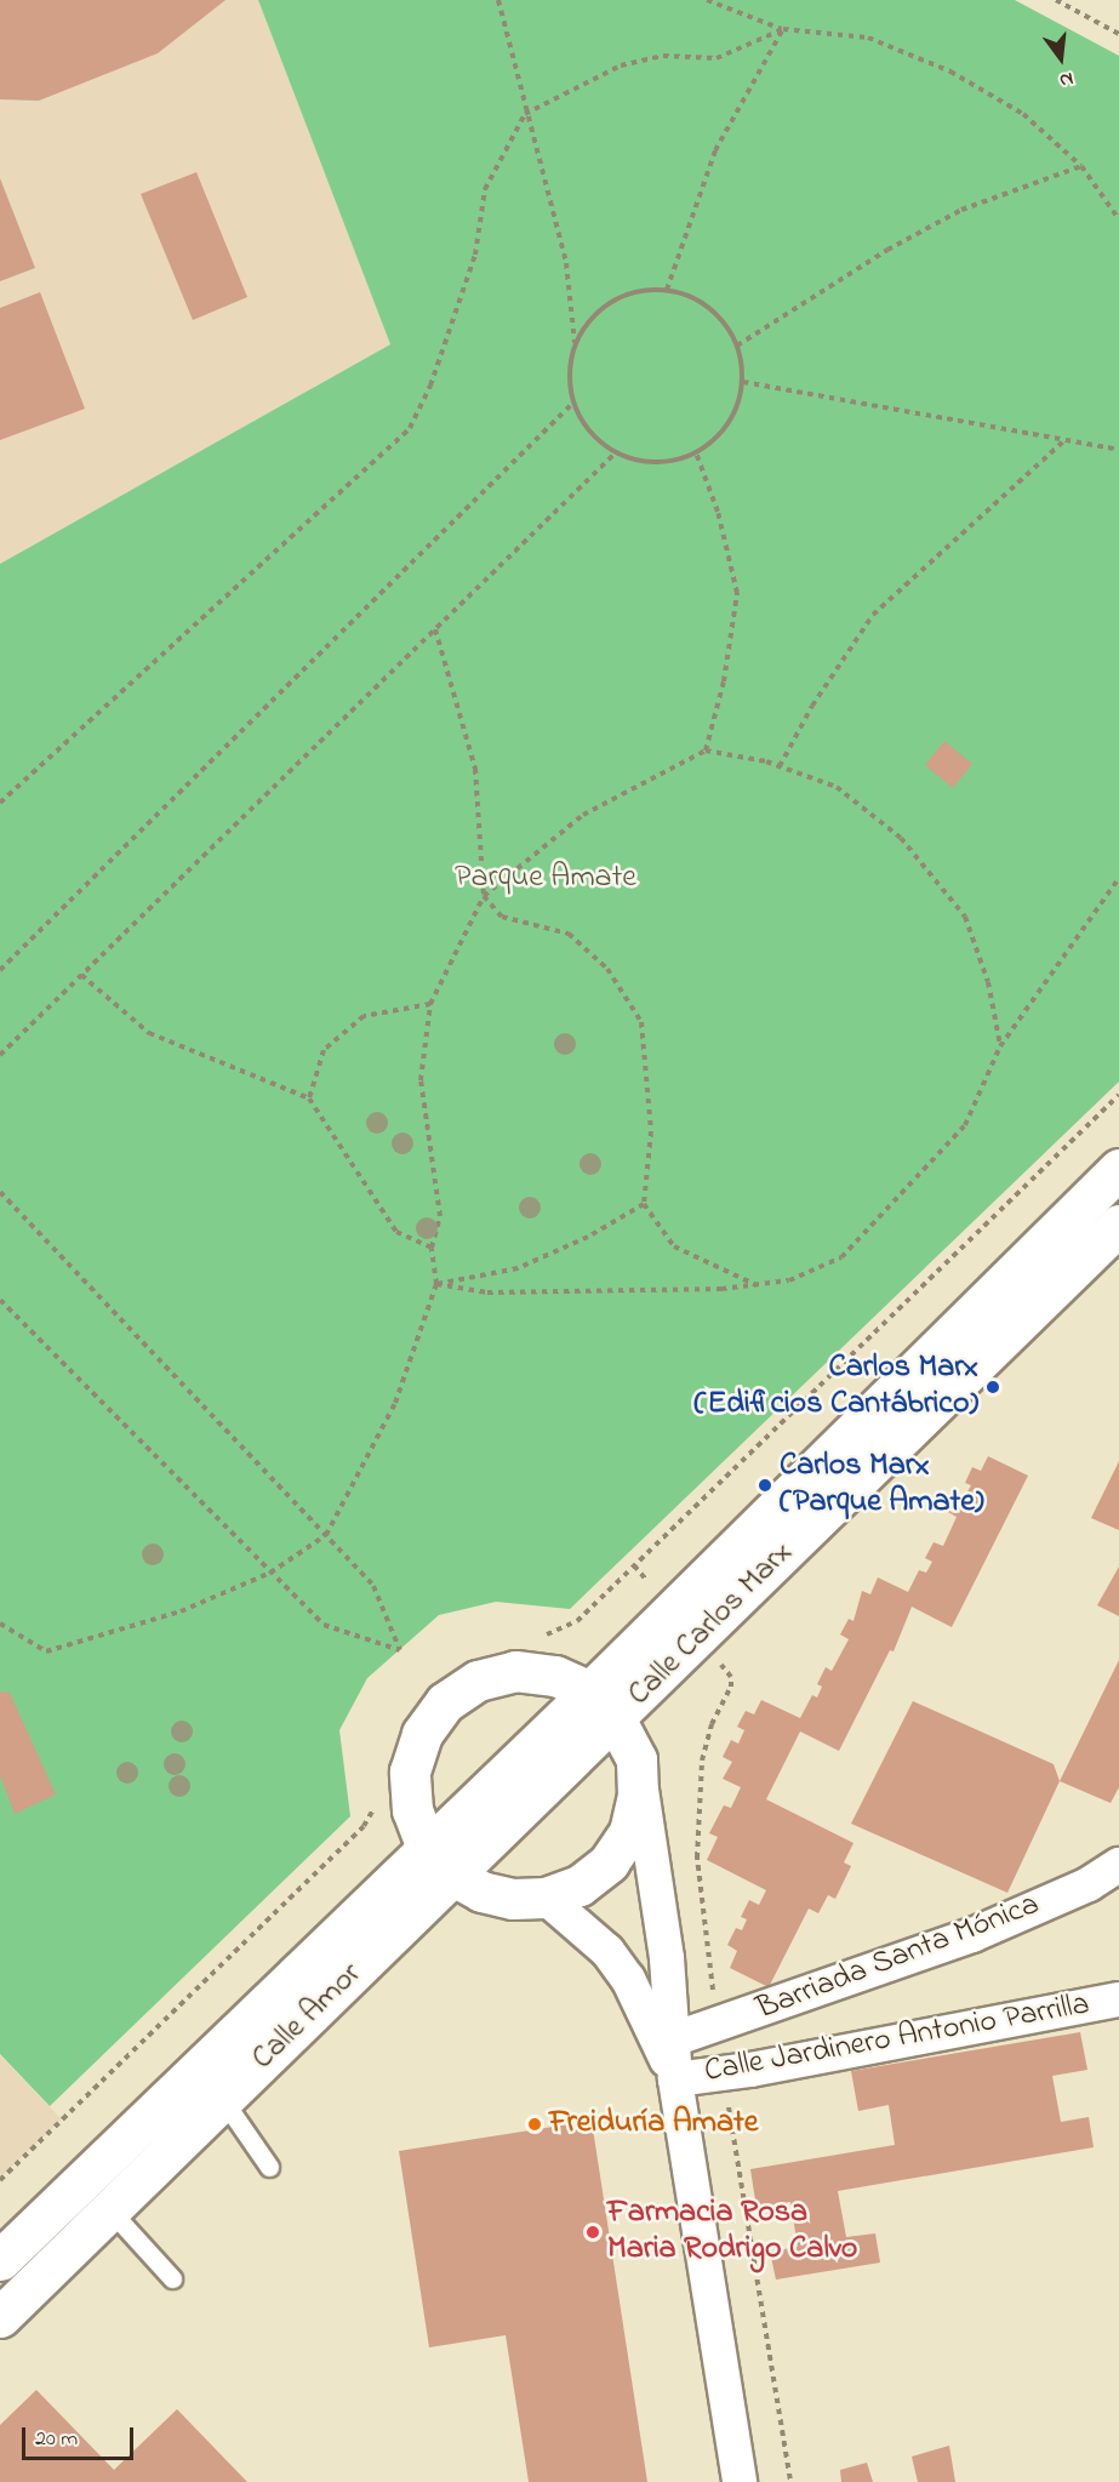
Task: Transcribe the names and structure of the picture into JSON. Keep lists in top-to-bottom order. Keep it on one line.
{"streets":{"main road":["Calle Carlos Marx","Calle Amor"],"street":["Barriada Santa Mónica","Calle Jardinero Antonio Parrilla"]},"crossings":[["Calle Carlos Marx","Calle Amor"]],"parks":["Parque Amate"],"places":["Carlos Marx (Edificios Cantábrico)","Carlos Marx (Parque Amate)","Freiduría Amate","Farmacia Rosa Maria Rodrigo Calvo"],"scale_bar":"20 m","north":"bottom"}
